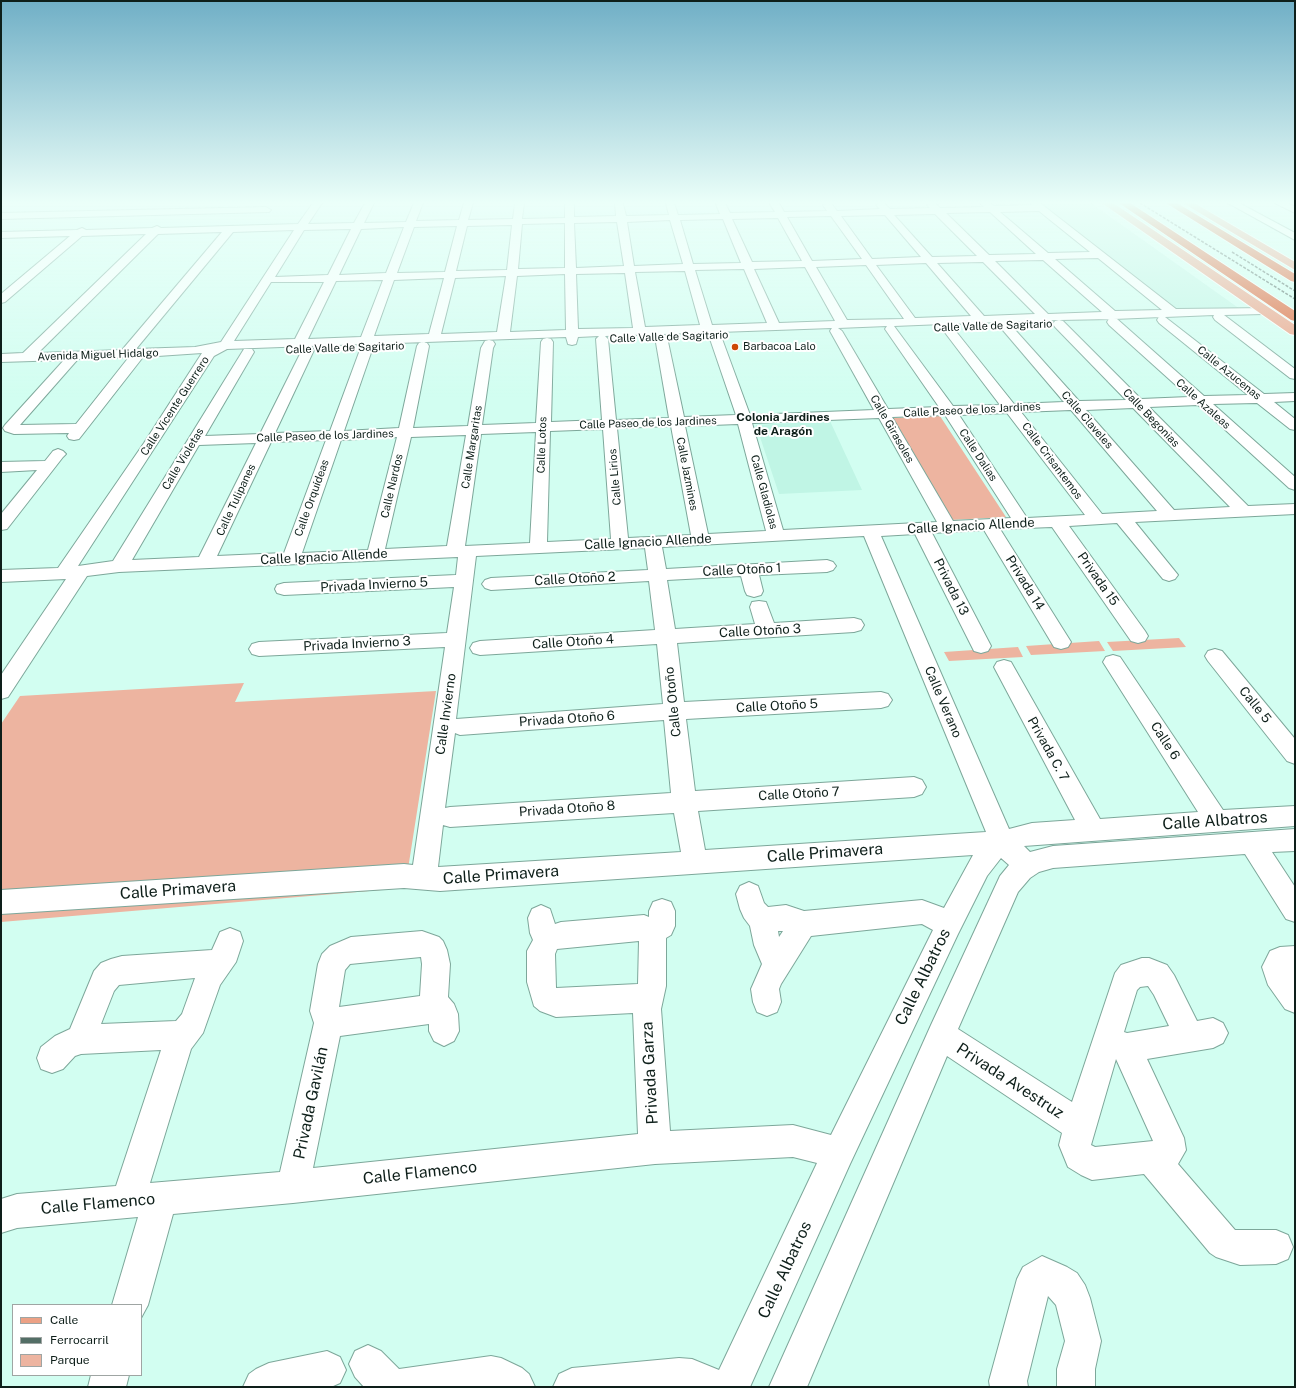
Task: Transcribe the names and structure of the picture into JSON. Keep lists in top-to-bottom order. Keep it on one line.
{"streets":{"street":["Calle Valle de Sagitario","Avenida Miguel Hidalgo","Calle Azucenas","Calle Azaleas","Calle Vicente Guerrero","Calle Paseo de los Jardines","Calle Begonias","Calle Claveles","Calle Girasoles","Calle Lotos","Calle Margaritas","Calle Dalias","Calle Violetas","Calle Crisantemos","Calle Jazmines","Calle Lirios","Calle Nardos","Calle Gladiolas","Calle Orquídeas","Calle Tulipanes","Calle Ignacio Allende","Calle Otoño 1","Calle Otoño 2","Privada 15","Privada 14","Privada Invierno 5","Privada 13","Calle Otoño 3","Calle Otoño 4","Privada Invierno 3","Calle Otoño","Calle Verano","Calle 5","Calle Otoño 5","Calle Invierno","Privada Otoño 6","Calle 6","Privada C. 7","Calle Otoño 7","Privada Otoño 8","Calle Albatros","Calle Primavera","Privada Garza","Privada Avestruz","Privada Gavilán","Calle Flamenco"]},"crossings":[["Calle Valle de Sagitario","Avenida Miguel Hidalgo"],["Calle Valle de Sagitario","Calle Azucenas"],["Calle Valle de Sagitario","Calle Azaleas"],["Calle Valle de Sagitario","Calle Begonias"],["Calle Valle de Sagitario","Calle Claveles"],["Calle Valle de Sagitario","Calle Girasoles"],["Calle Valle de Sagitario","Calle Lotos"],["Calle Valle de Sagitario","Calle Margaritas"],["Calle Valle de Sagitario","Calle Dalias"],["Calle Valle de Sagitario","Calle Violetas"],["Calle Valle de Sagitario","Calle Crisantemos"],["Calle Valle de Sagitario","Calle Jazmines"],["Calle Valle de Sagitario","Calle Lirios"],["Calle Valle de Sagitario","Calle Nardos"],["Calle Valle de Sagitario","Calle Gladiolas"],["Calle Valle de Sagitario","Calle Orquídeas"],["Calle Valle de Sagitario","Calle Tulipanes"],["Avenida Miguel Hidalgo","Calle Vicente Guerrero"],["Calle Azucenas","Calle Paseo de los Jardines"],["Calle Azaleas","Calle Paseo de los Jardines"],["Calle Vicente Guerrero","Calle Ignacio Allende"],["Calle Paseo de los Jardines","Calle Begonias"],["Calle Paseo de los Jardines","Calle Claveles"],["Calle Paseo de los Jardines","Calle Girasoles"],["Calle Paseo de los Jardines","Calle Lotos"],["Calle Paseo de los Jardines","Calle Margaritas"],["Calle Paseo de los Jardines","Calle Dalias"],["Calle Paseo de los Jardines","Calle Violetas"],["Calle Paseo de los Jardines","Calle Crisantemos"],["Calle Paseo de los Jardines","Calle Jazmines"],["Calle Paseo de los Jardines","Calle Lirios"],["Calle Paseo de los Jardines","Calle Nardos"],["Calle Paseo de los Jardines","Calle Gladiolas"],["Calle Paseo de los Jardines","Calle Orquídeas"],["Calle Paseo de los Jardines","Calle Tulipanes"],["Calle Begonias","Calle Ignacio Allende"],["Calle Claveles","Calle Ignacio Allende"],["Calle Girasoles","Calle Ignacio Allende"],["Calle Lotos","Calle Ignacio Allende"],["Calle Margaritas","Calle Ignacio Allende"],["Calle Margaritas","Calle Invierno"],["Calle Dalias","Calle Ignacio Allende"],["Calle Violetas","Calle Ignacio Allende"],["Calle Crisantemos","Calle Ignacio Allende"],["Calle Jazmines","Calle Ignacio Allende"],["Calle Lirios","Calle Ignacio Allende"],["Calle Nardos","Calle Ignacio Allende"],["Calle Gladiolas","Calle Ignacio Allende"],["Calle Orquídeas","Calle Ignacio Allende"],["Calle Tulipanes","Calle Ignacio Allende"],["Calle Ignacio Allende","Privada 15"],["Calle Ignacio Allende","Privada 14"],["Calle Ignacio Allende","Privada 13"],["Calle Ignacio Allende","Calle Otoño"],["Calle Ignacio Allende","Calle Verano"],["Calle Ignacio Allende","Calle Invierno"],["Calle Otoño 1","Calle Otoño 2"],["Calle Otoño 1","Calle Otoño"],["Calle Otoño 2","Calle Otoño"],["Privada Invierno 5","Calle Invierno"],["Calle Otoño 3","Calle Otoño 4"],["Calle Otoño 3","Calle Otoño"],["Calle Otoño 4","Calle Otoño"],["Privada Invierno 3","Calle Invierno"],["Calle Otoño","Calle Otoño 5"],["Calle Otoño","Privada Otoño 6"],["Calle Otoño","Calle Otoño 7"],["Calle Otoño","Privada Otoño 8"],["Calle Otoño","Calle Primavera"],["Calle Verano","Calle Albatros"],["Calle Verano","Calle Primavera"],["Calle Otoño 5","Privada Otoño 6"],["Calle Invierno","Calle Primavera"],["Calle 6","Calle Albatros"],["Privada C. 7","Calle Albatros"],["Calle Otoño 7","Privada Otoño 8"],["Calle Albatros","Calle Primavera"],["Calle Albatros","Calle Flamenco"],["Privada Garza","Calle Flamenco"],["Privada Gavilán","Calle Flamenco"]],"districts":["Colonia Jardines de Aragón"],"places":["Barbacoa Lalo"],"legend":["Calle","Ferrocarril","Parque"]}
